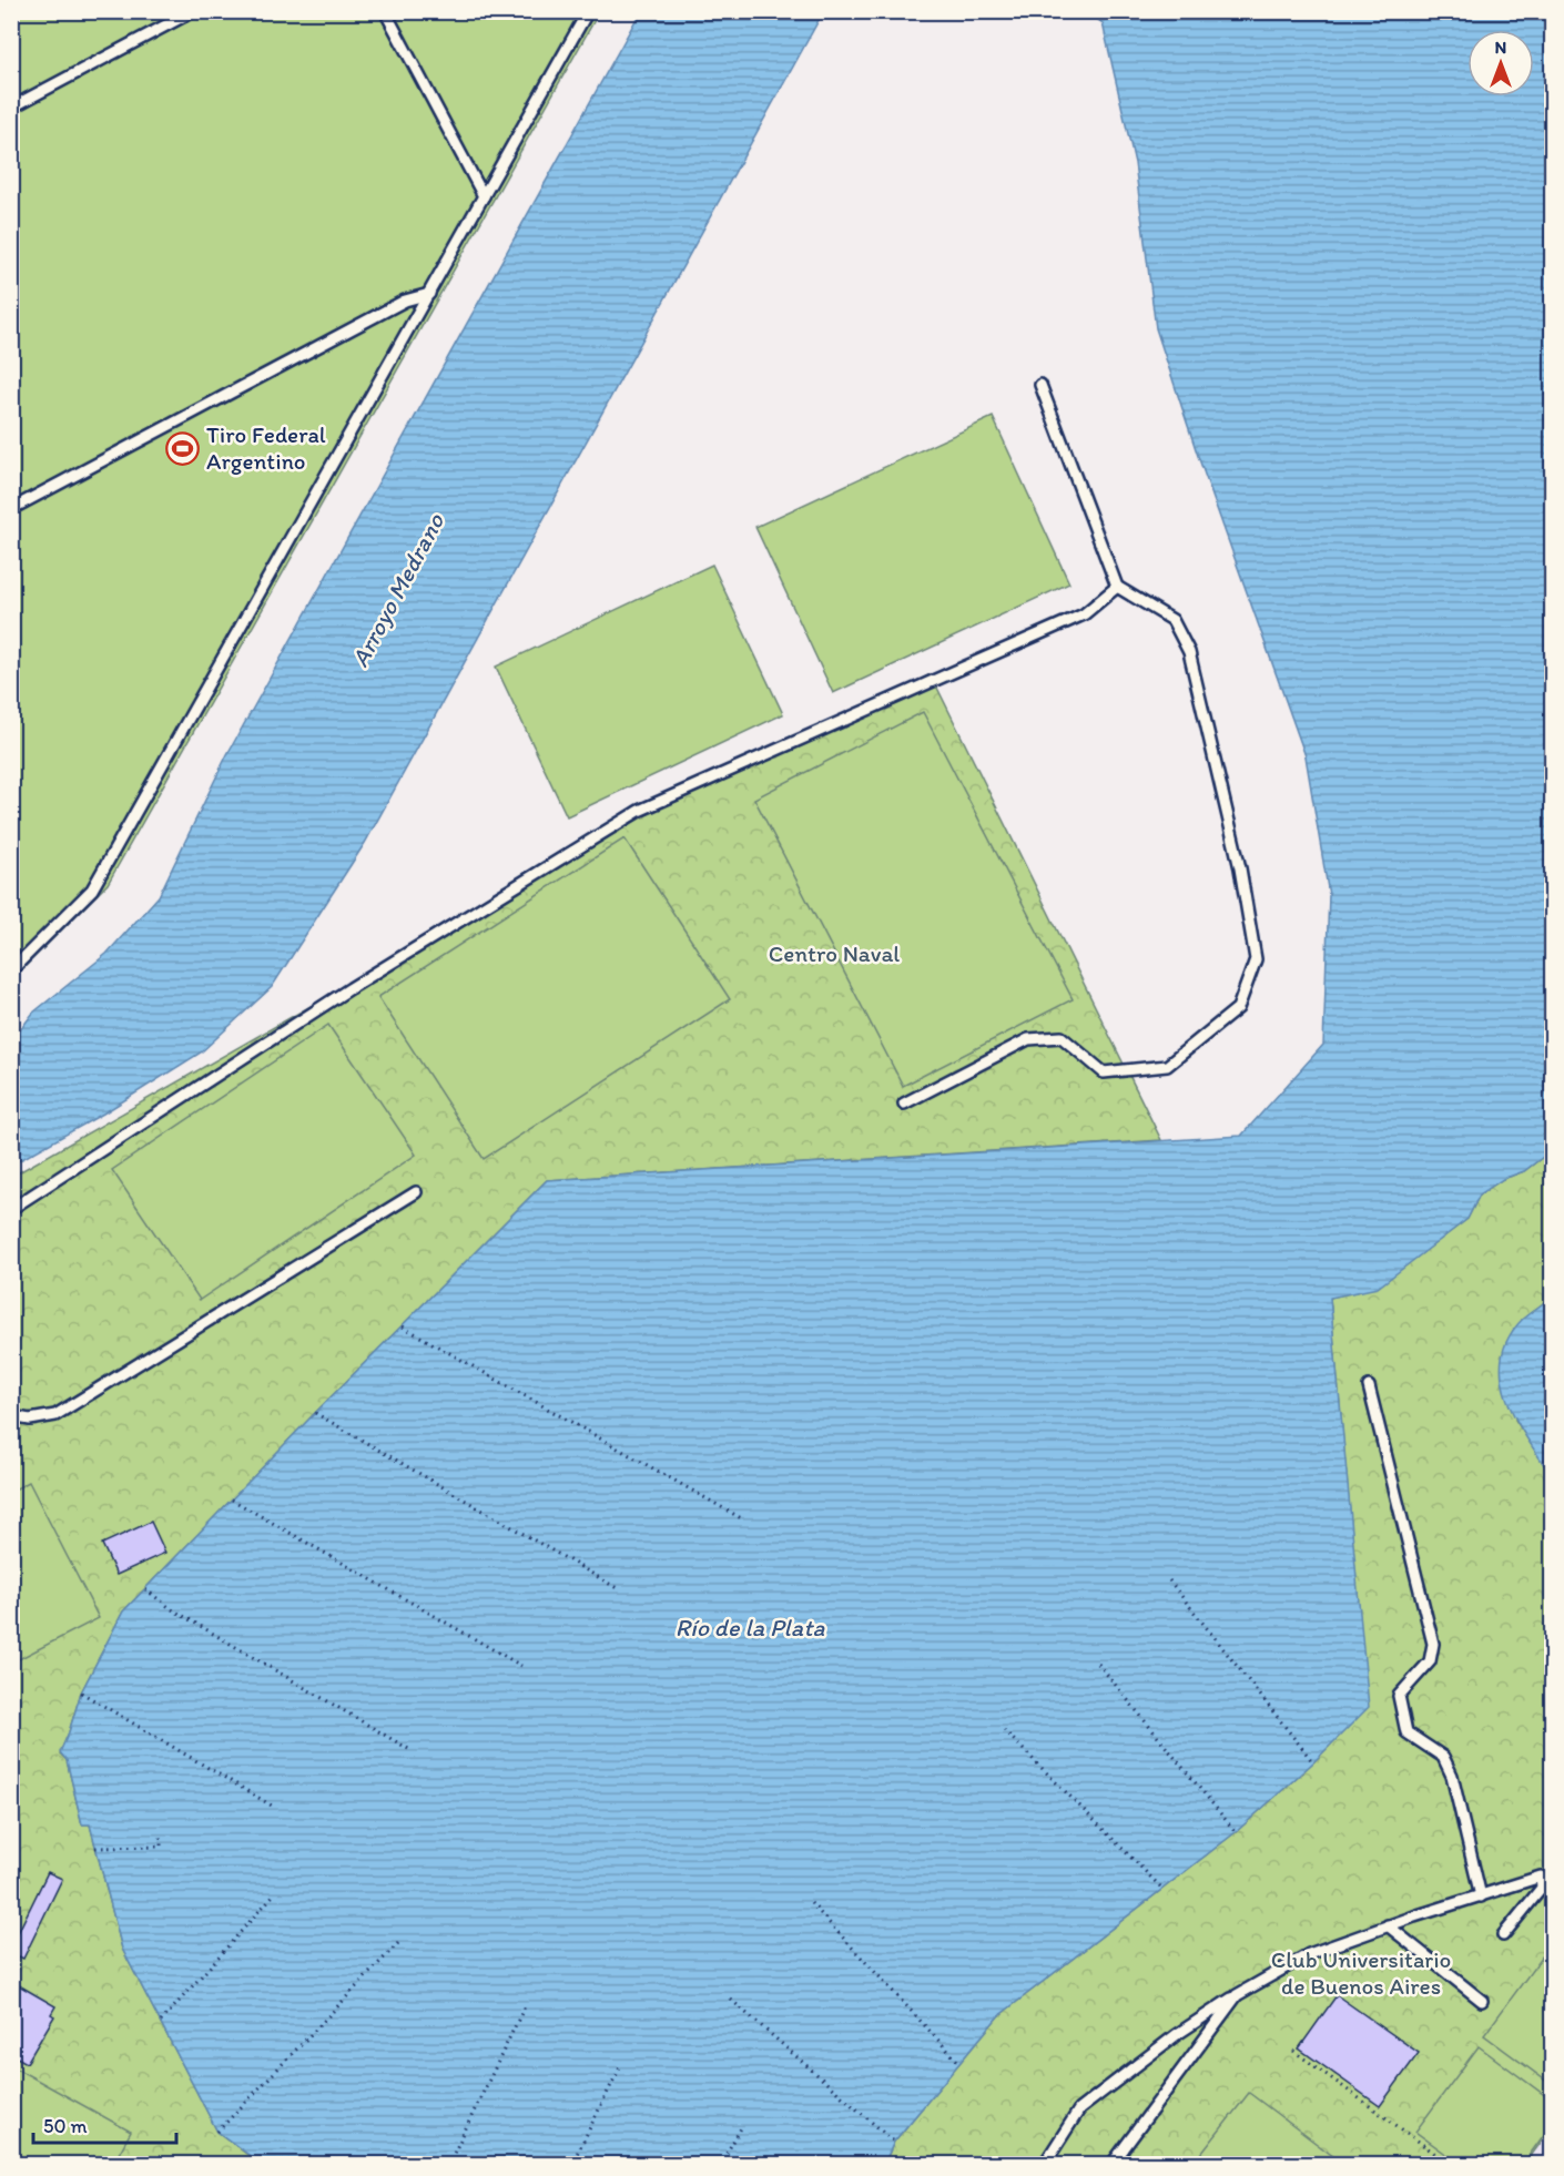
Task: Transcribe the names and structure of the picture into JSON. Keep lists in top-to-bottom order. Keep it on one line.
{"water":["Arroyo Medrano","Río de la Plata"],"parks":["Centro Naval","Club Universitario de Buenos Aires"],"places":{"sports":["Tiro Federal Argentino"]},"scale_bar":"50 m","north":"top"}
